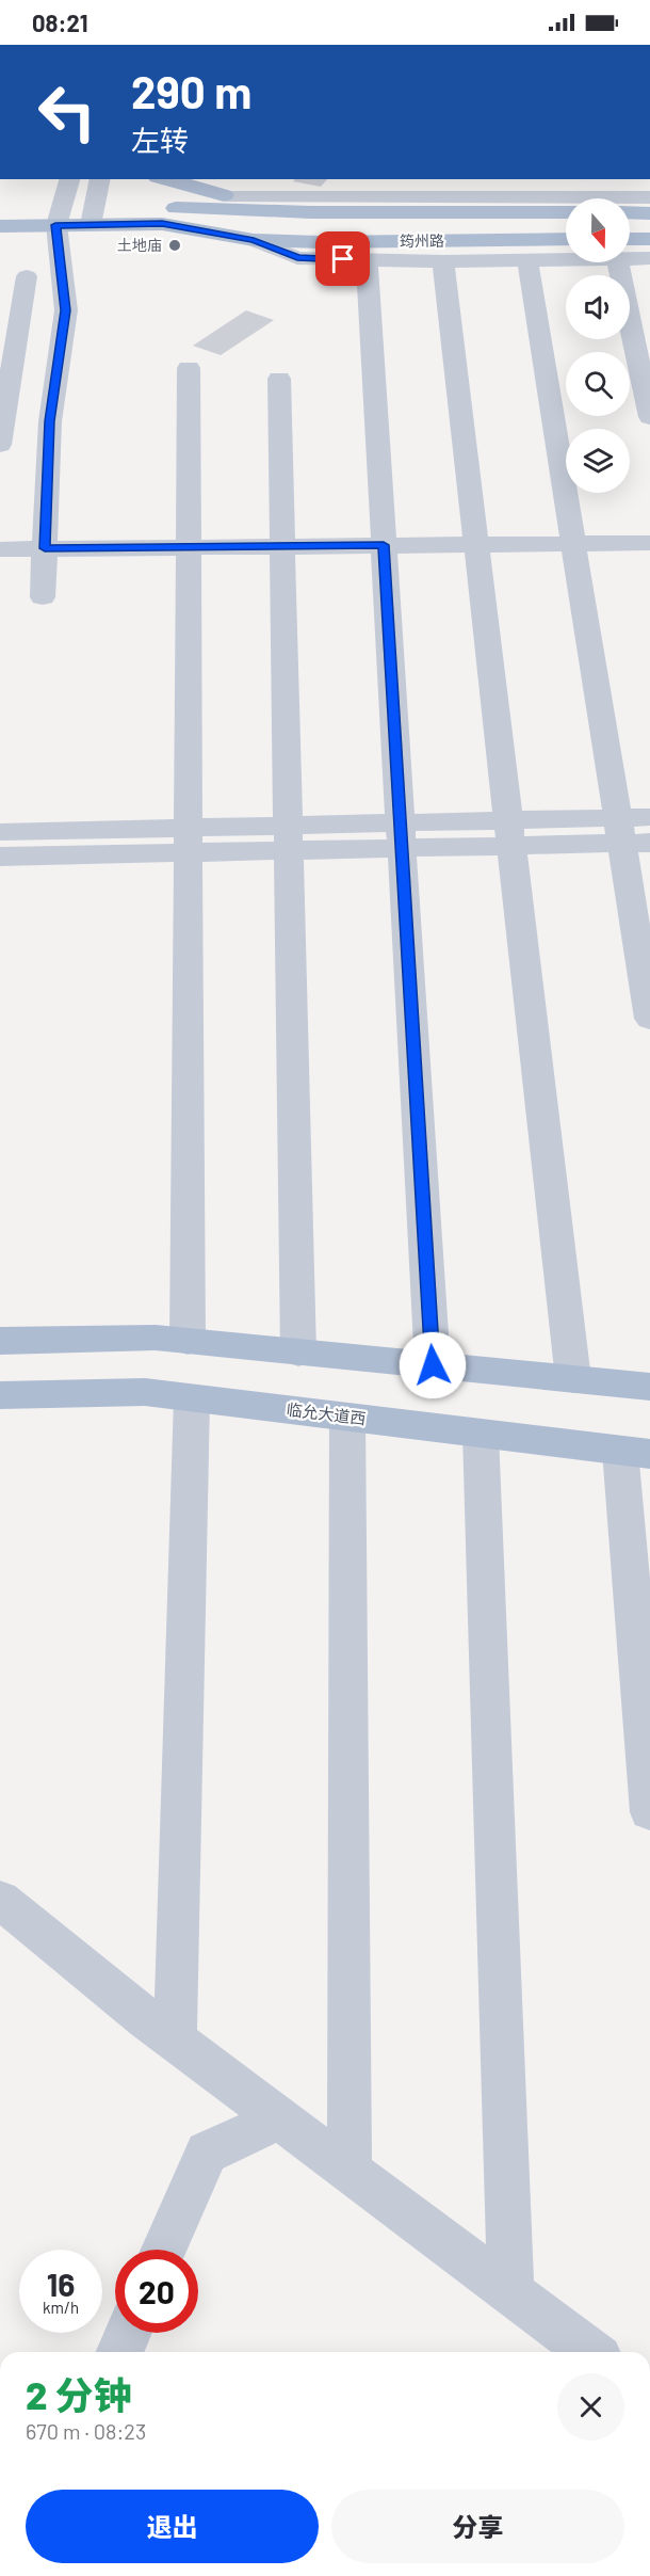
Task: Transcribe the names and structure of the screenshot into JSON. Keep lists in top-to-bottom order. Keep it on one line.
{"streets":{"main road":["筠州路","临允大道西"]},"places":["土地庙"],"north":"bottom","page":{"status":"08:21","turn":["290 m","左转"],"speed":"16 km/h","limit":"20","heading":["2 分钟","670 m · 08:23"],"buttons":["退出","分享"]}}
